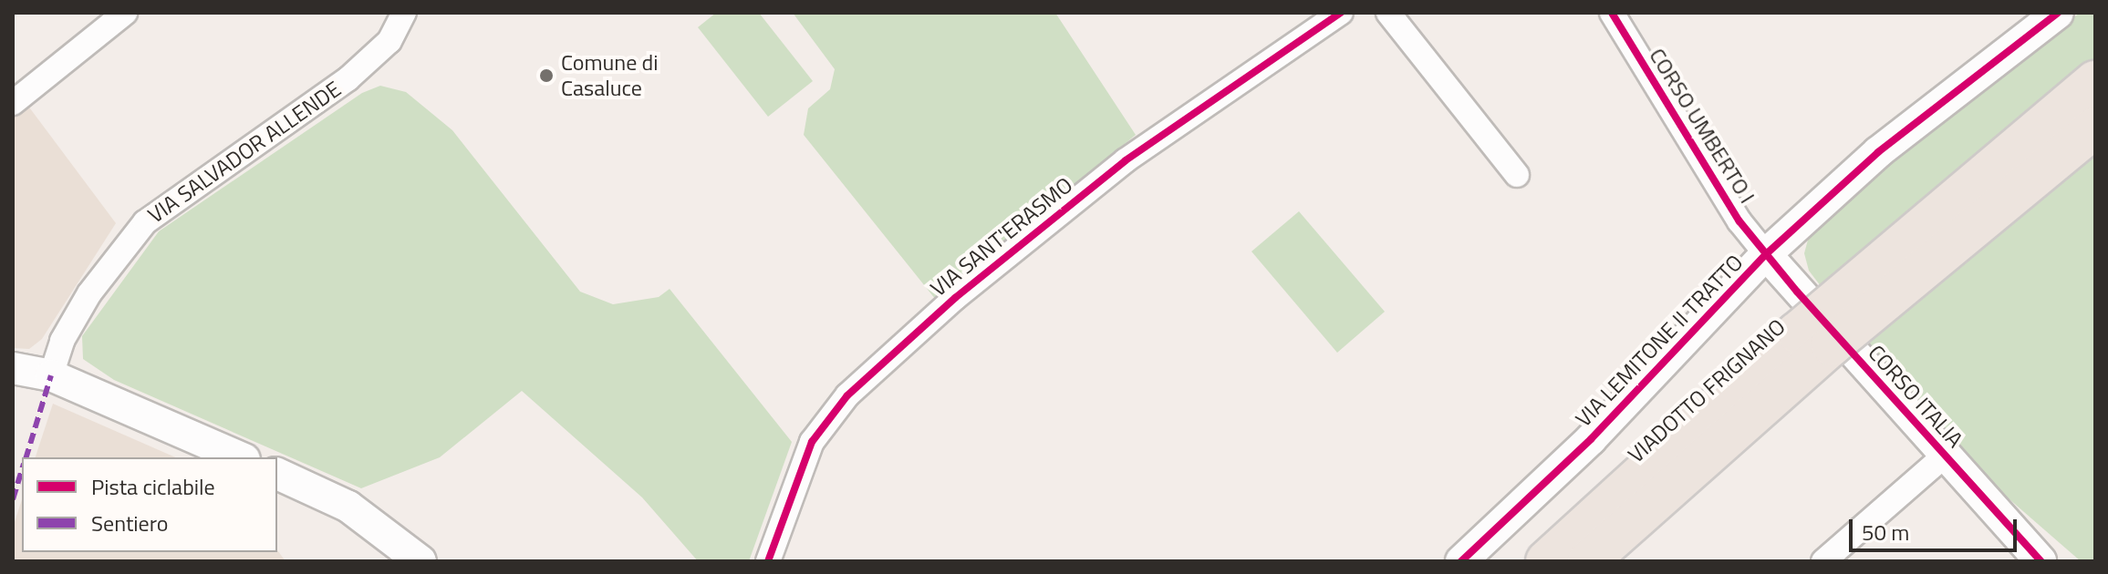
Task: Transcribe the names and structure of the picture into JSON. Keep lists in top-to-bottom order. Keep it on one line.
{"streets":{"highway":["VIADOTTO FRIGNANO"],"street":["CORSO UMBERTO I","VIA SALVADOR ALLENDE","VIA SANT'ERASMO","VIA LEMITONE II TRATTO","CORSO ITALIA"]},"crossings":[["CORSO UMBERTO I","VIA LEMITONE II TRATTO"],["CORSO UMBERTO I","CORSO ITALIA"],["VIA LEMITONE II TRATTO","CORSO ITALIA"]],"places":["Comune di Casaluce"],"legend":["Pista ciclabile","Sentiero"],"scale_bar":"50 m"}
